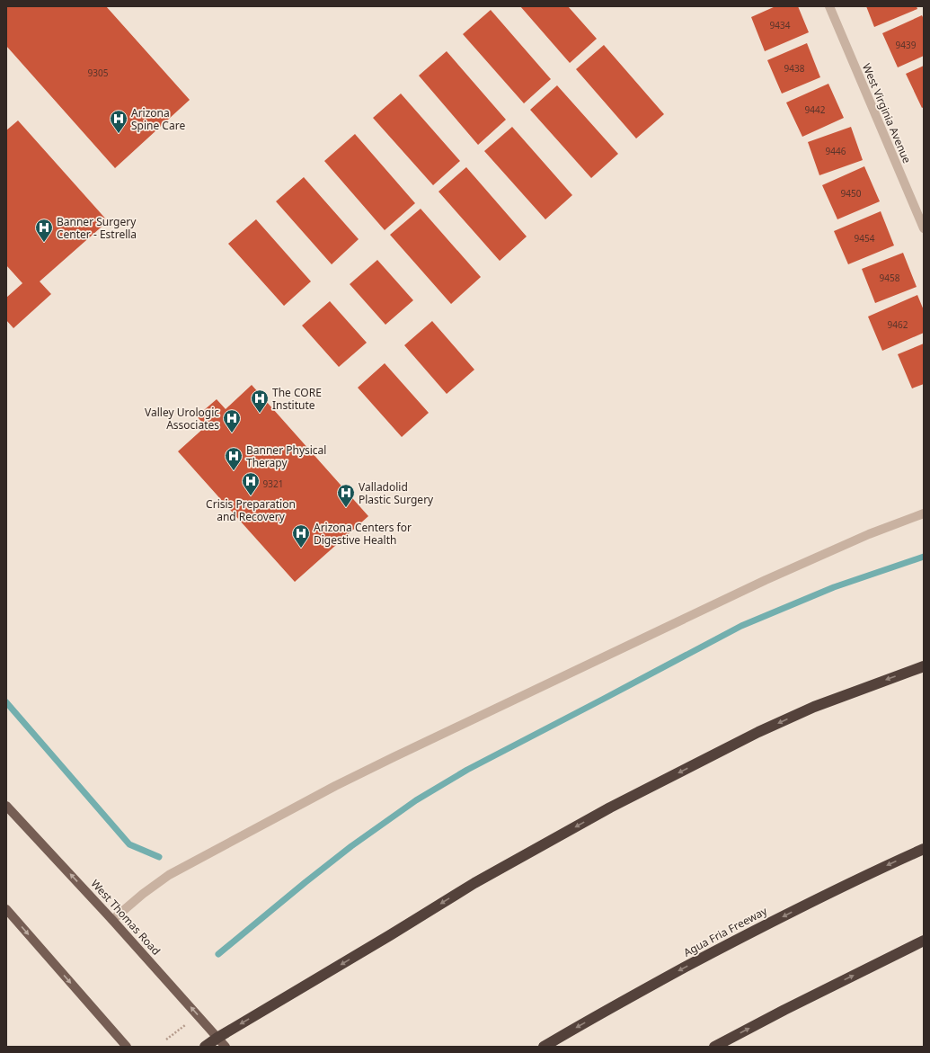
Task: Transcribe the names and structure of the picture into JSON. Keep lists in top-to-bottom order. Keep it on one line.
{"streets":{"highway":["Agua Fria Freeway"],"main road":["West Thomas Road"],"street":["West Virginia Avenue"]},"places":{"hospital":["Arizona Spine Care","Banner Surgery Center - Estrella","The CORE Institute","Valley Urologic Associates","Banner Physical Therapy","Crisis Preparation and Recovery","Valladolid Plastic Surgery","Arizona Centers for Digestive Health"]},"house_numbers":["9434","9439","9438","9305","9442","9446","9450","9454","9458","9462","9321"]}
